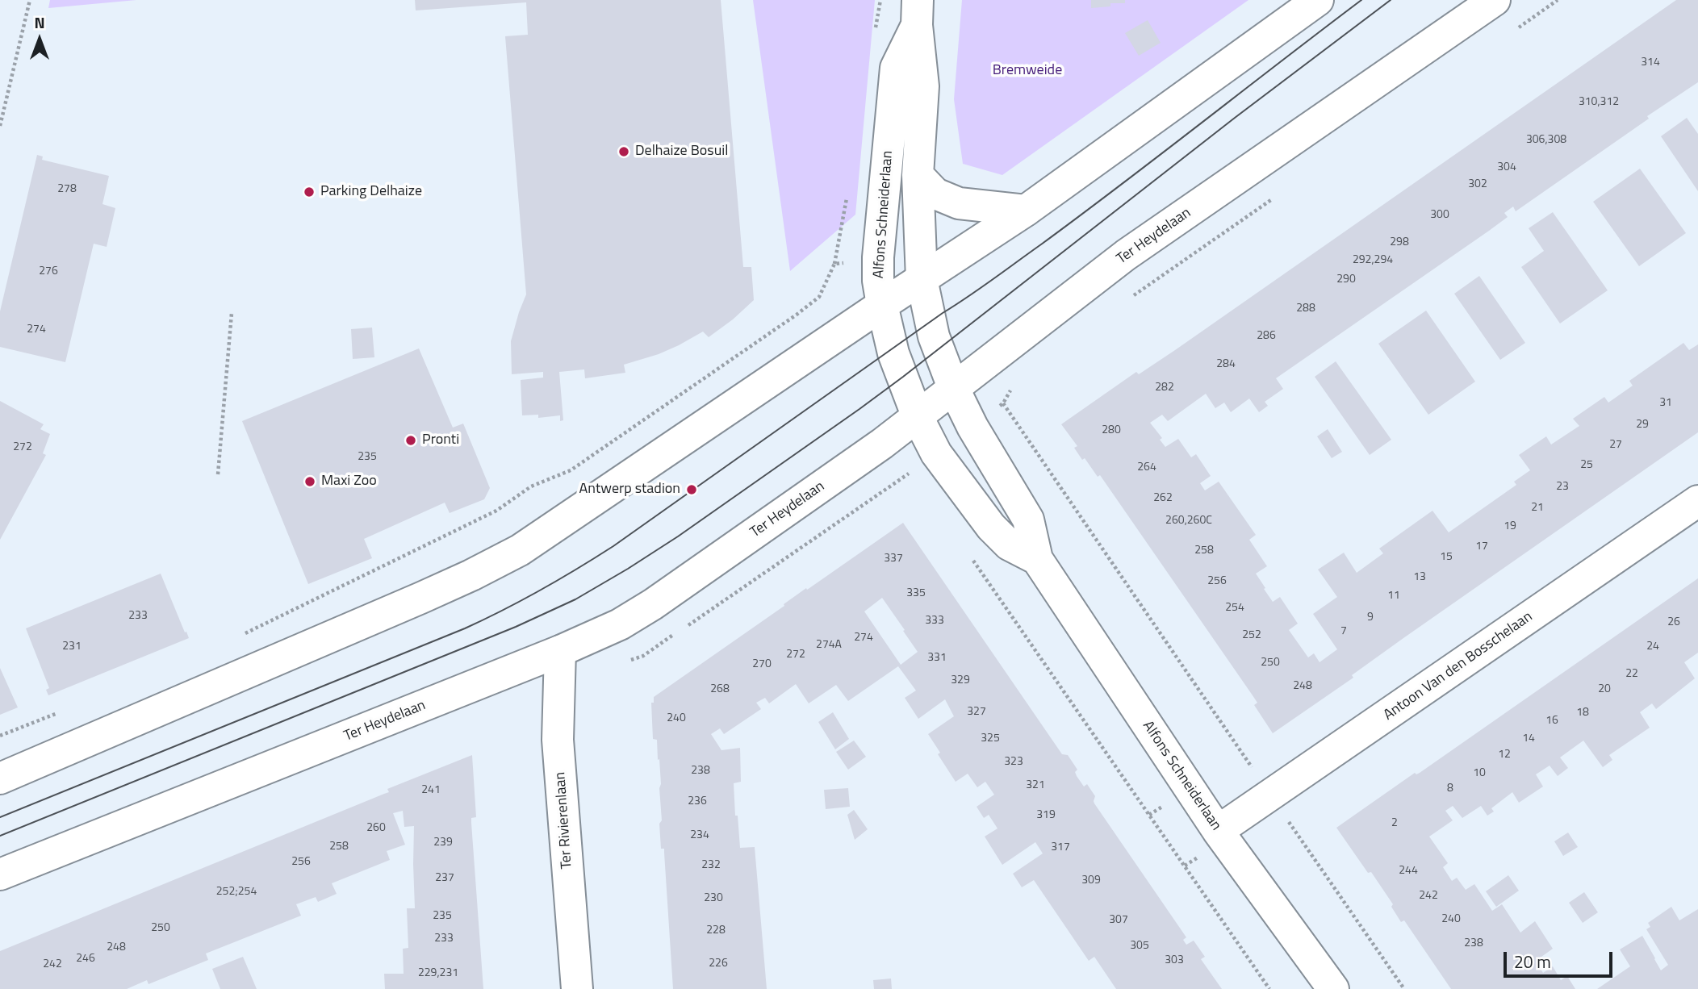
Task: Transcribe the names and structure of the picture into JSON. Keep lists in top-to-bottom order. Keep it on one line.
{"streets":{"street":["Alfons Schneiderlaan","Ter Heydelaan","Antoon Van den Bosschelaan","Ter Rivierenlaan"]},"crossings":[["Alfons Schneiderlaan","Ter Heydelaan"],["Alfons Schneiderlaan","Antoon Van den Bosschelaan"],["Ter Heydelaan","Ter Rivierenlaan"]],"parks":["Bremweide"],"places":["Delhaize Bosuil","Parking Delhaize","Pronti","Maxi Zoo","Antwerp stadion"],"house_numbers":["314","310,312","306,308","304","302","278","300","298","292,294","276","290","288","274","286","284","282","31","29","280","27","272","235","25","264","23","262","21","260,260C","19","17","258","15","337","13","256","335","11","254","233","9","333","26","7","252","274","274A","231","24","272","331","250","270","22","329","248","268","20","327","18","240","16","325","14","12","323","238","10","321","8","241","236","319","2","260","234","239","258","317","256","232","244","237","309","252;254","242","230","235","240","307","250","228","233","238","305","248","246","303","226","242","229,231"],"scale_bar":"20 m","north":"top"}
